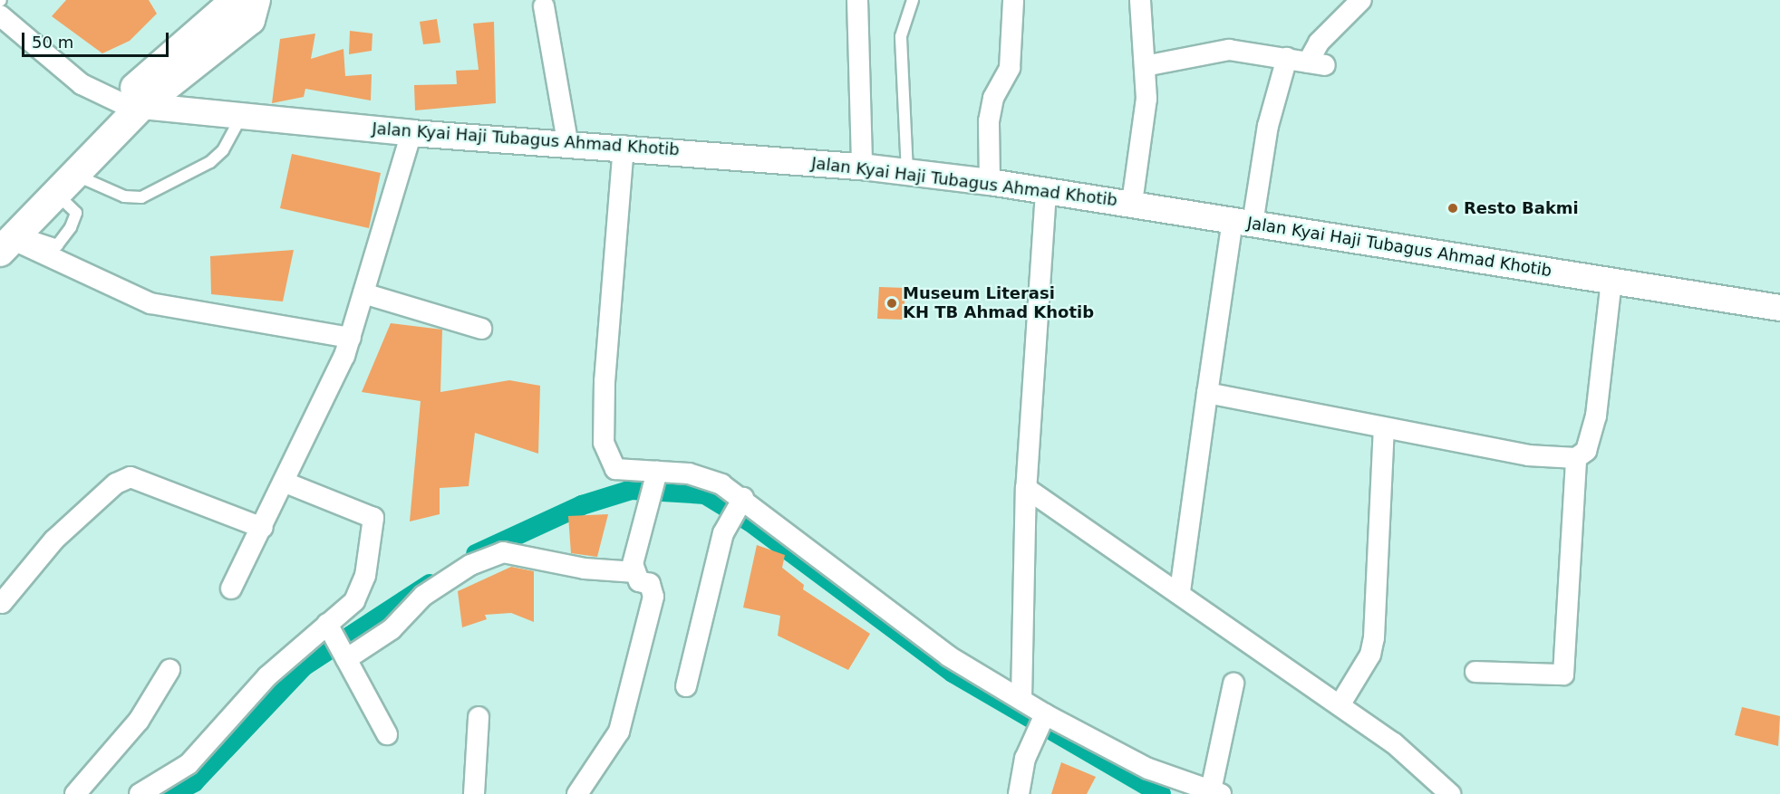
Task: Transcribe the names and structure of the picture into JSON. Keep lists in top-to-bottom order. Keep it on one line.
{"streets":{"street":["Jalan Kyai Haji Tubagus Ahmad Khotib"]},"places":["Resto Bakmi","Museum Literasi KH TB Ahmad Khotib"],"scale_bar":"50 m"}
